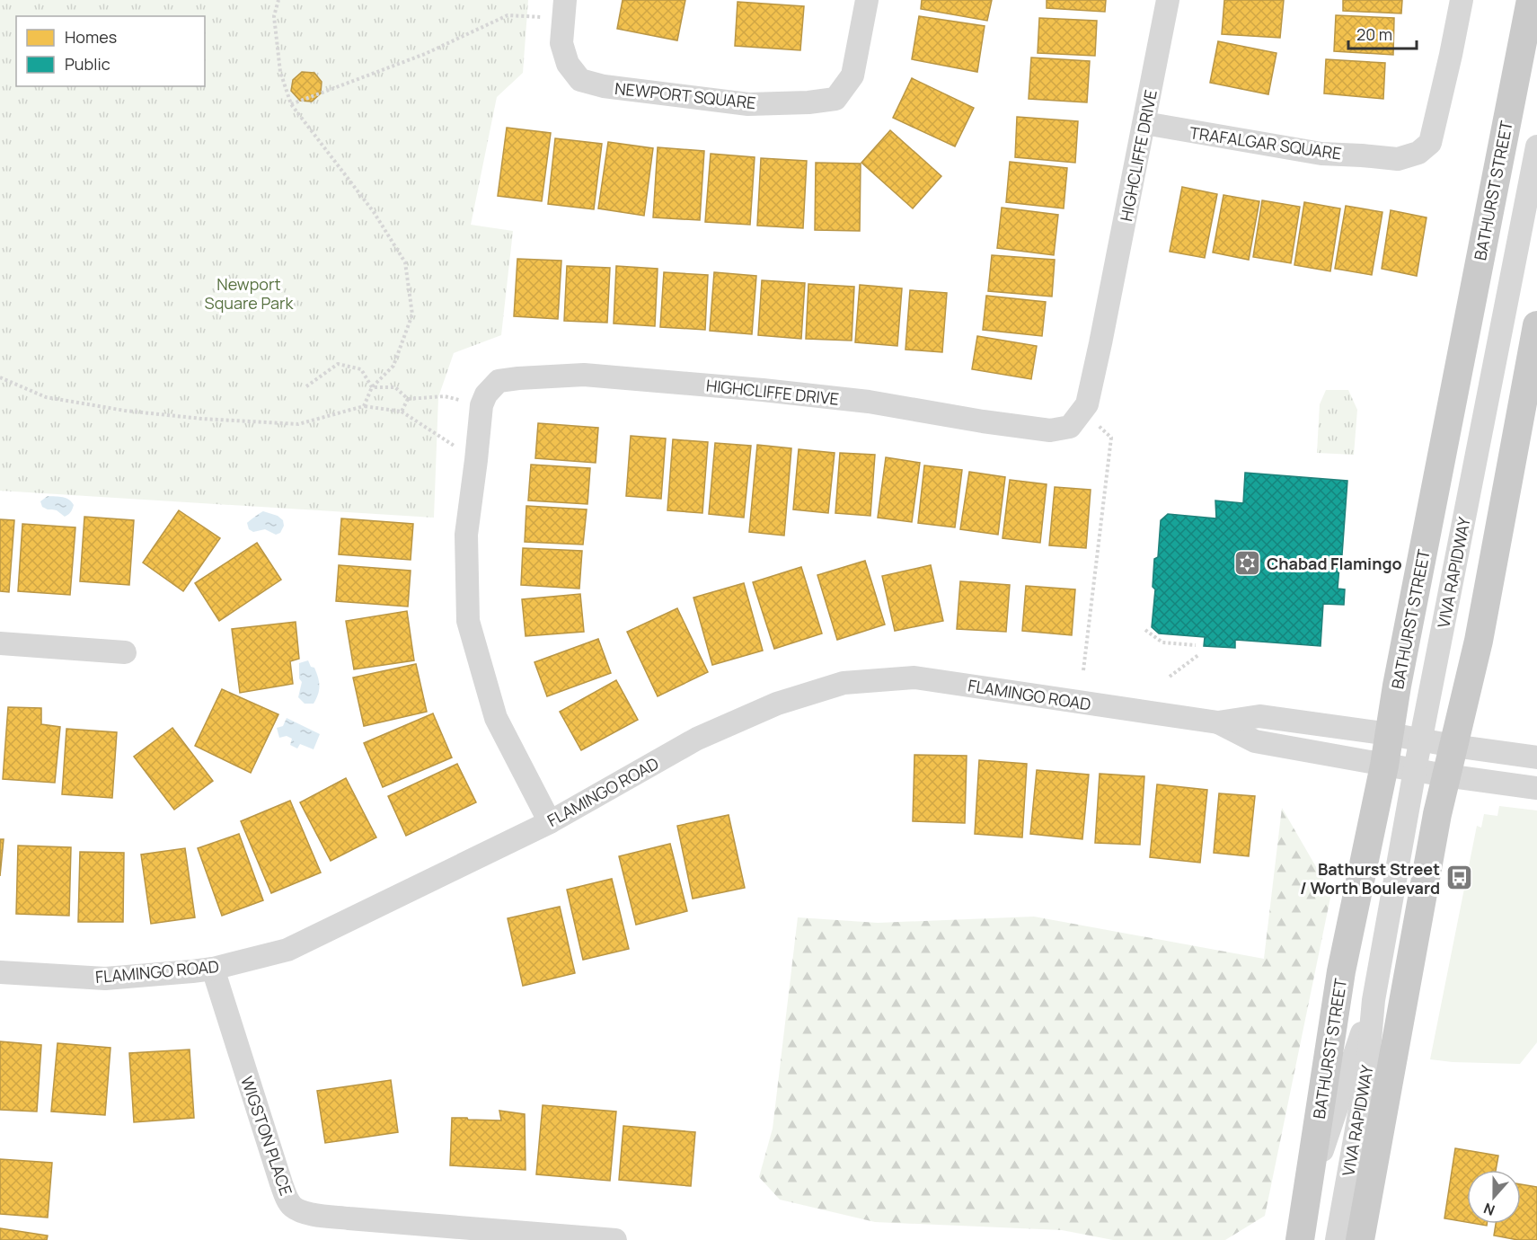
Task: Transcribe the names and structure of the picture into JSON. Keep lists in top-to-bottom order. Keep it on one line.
{"streets":{"main road":["BATHURST STREET"],"street":["NEWPORT SQUARE","TRAFALGAR SQUARE","HIGHCLIFFE DRIVE","VIVA RAPIDWAY","FLAMINGO ROAD","WIGSTON PLACE"]},"crossings":[["TRAFALGAR SQUARE","HIGHCLIFFE DRIVE"],["HIGHCLIFFE DRIVE","FLAMINGO ROAD"],["BATHURST STREET","VIVA RAPIDWAY"],["BATHURST STREET","FLAMINGO ROAD"],["VIVA RAPIDWAY","FLAMINGO ROAD"],["FLAMINGO ROAD","WIGSTON PLACE"]],"parks":["Newport Square Park"],"places":{"synagogue":["Chabad Flamingo"],"bus stop":["Bathurst Street / Worth Boulevard"]},"legend":["Homes","Public"],"scale_bar":"20 m","north":"bottom"}
